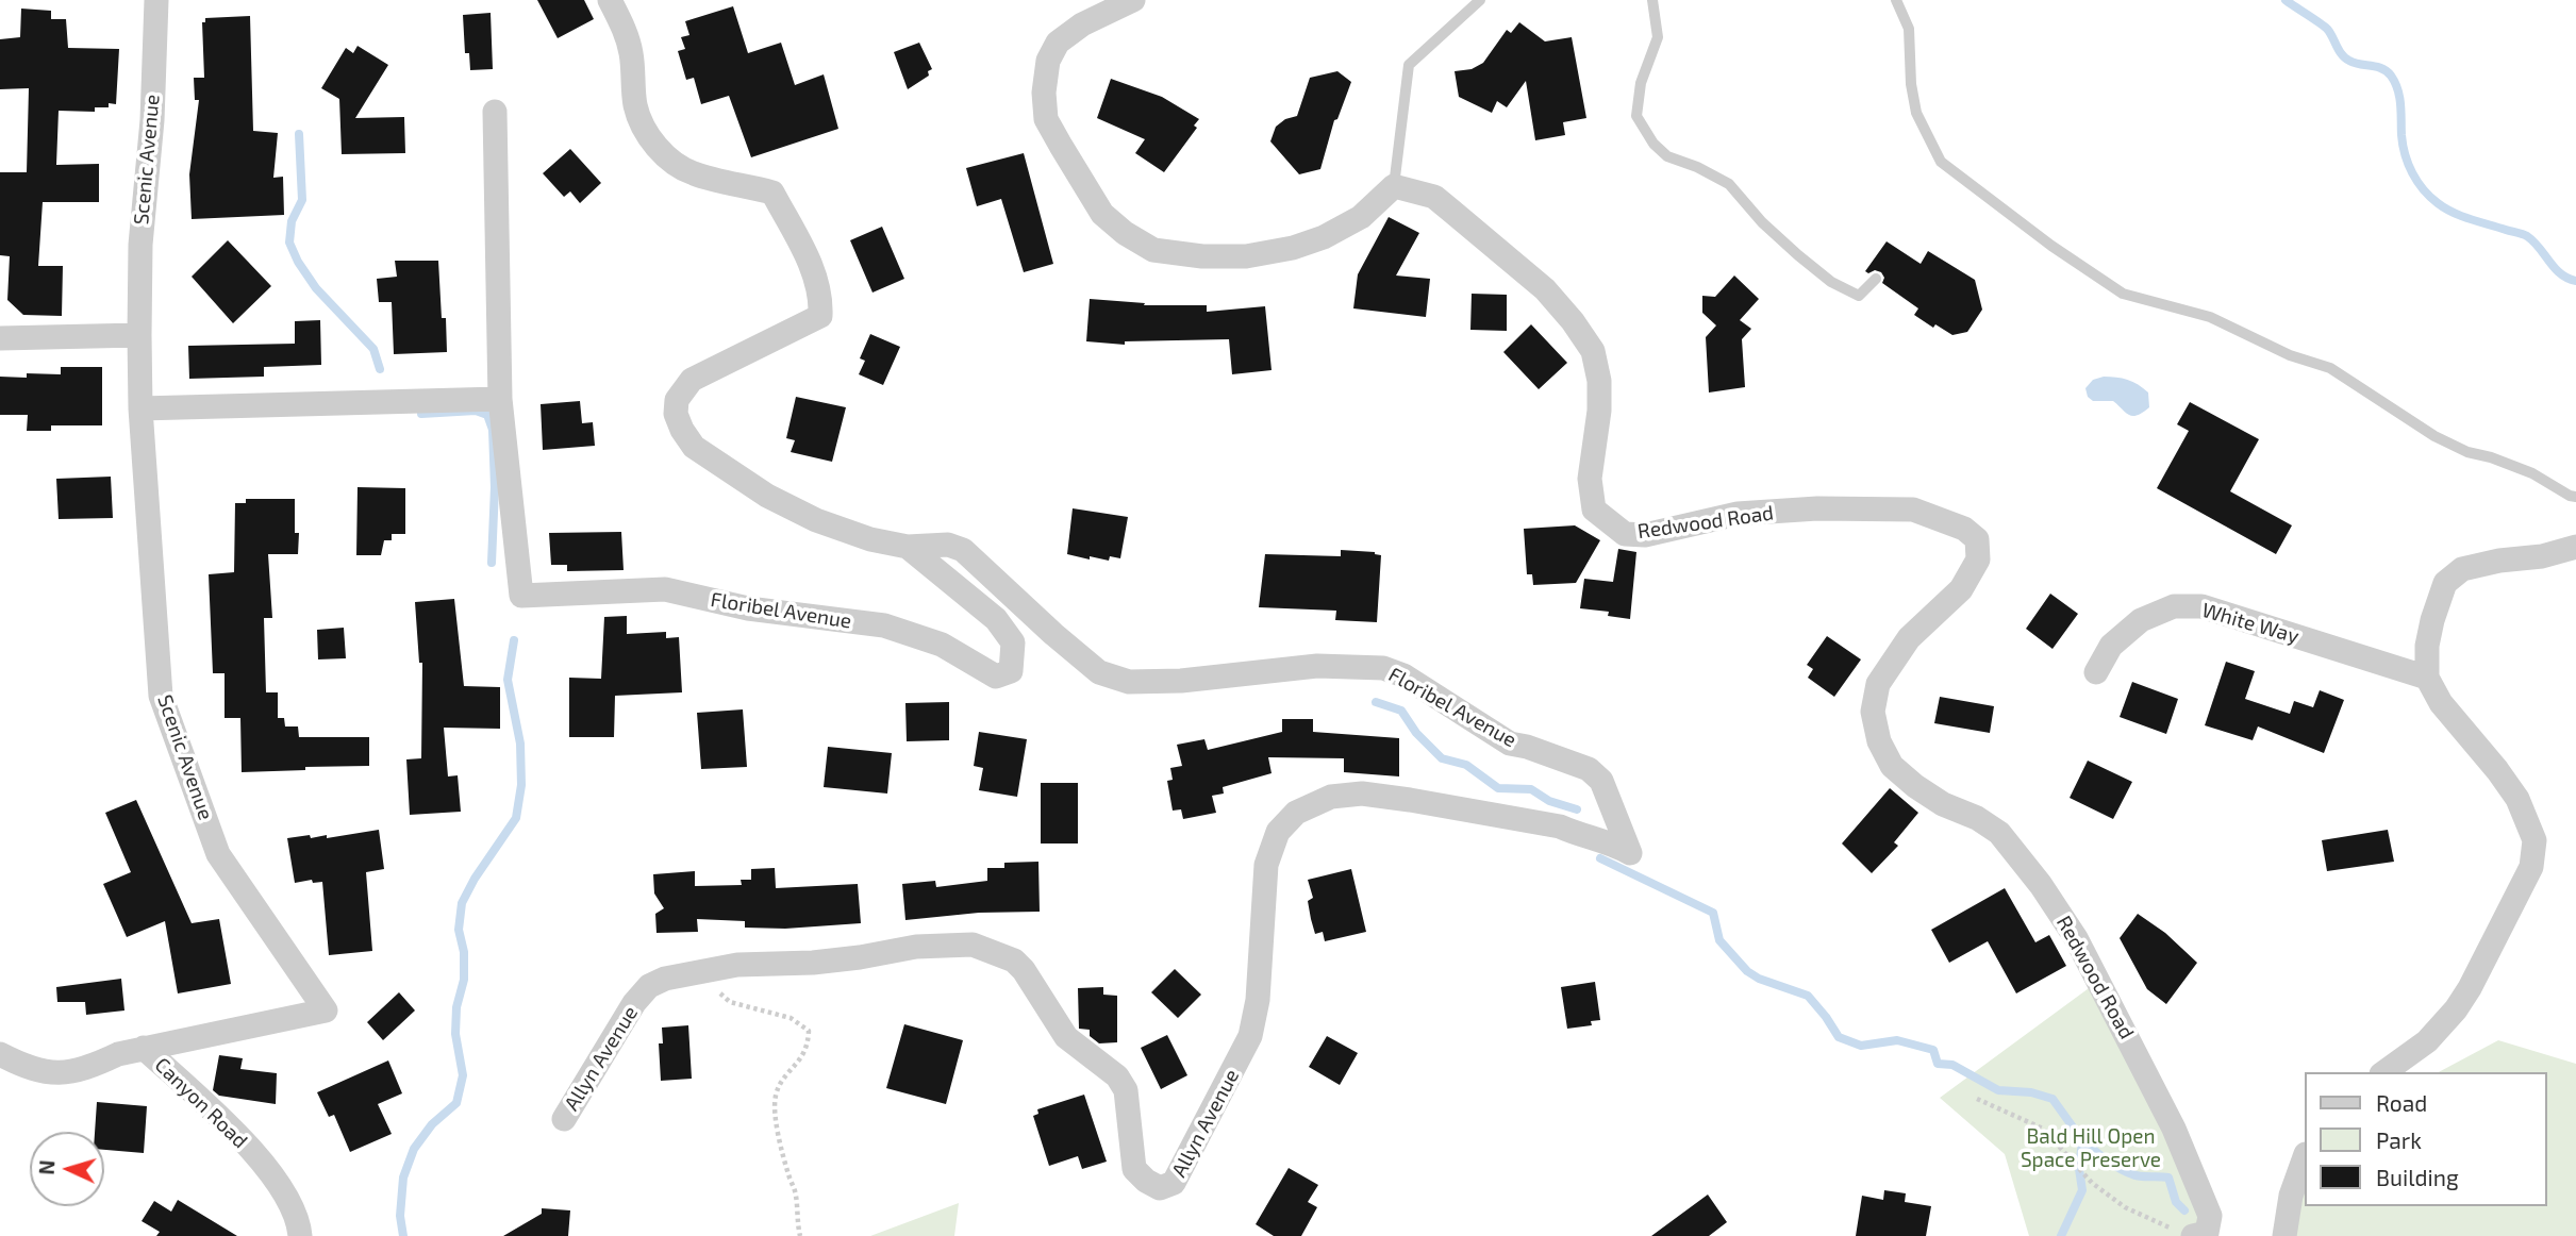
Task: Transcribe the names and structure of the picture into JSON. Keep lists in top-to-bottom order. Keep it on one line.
{"streets":{"street":["Scenic Avenue","Redwood Road","Floribel Avenue","White Way","Allyn Avenue","Canyon Road"]},"crossings":[["Scenic Avenue","Canyon Road"],["Floribel Avenue","Allyn Avenue"]],"parks":["Bald Hill Open Space Preserve"],"legend":["Road","Park","Building"],"north":"left"}
